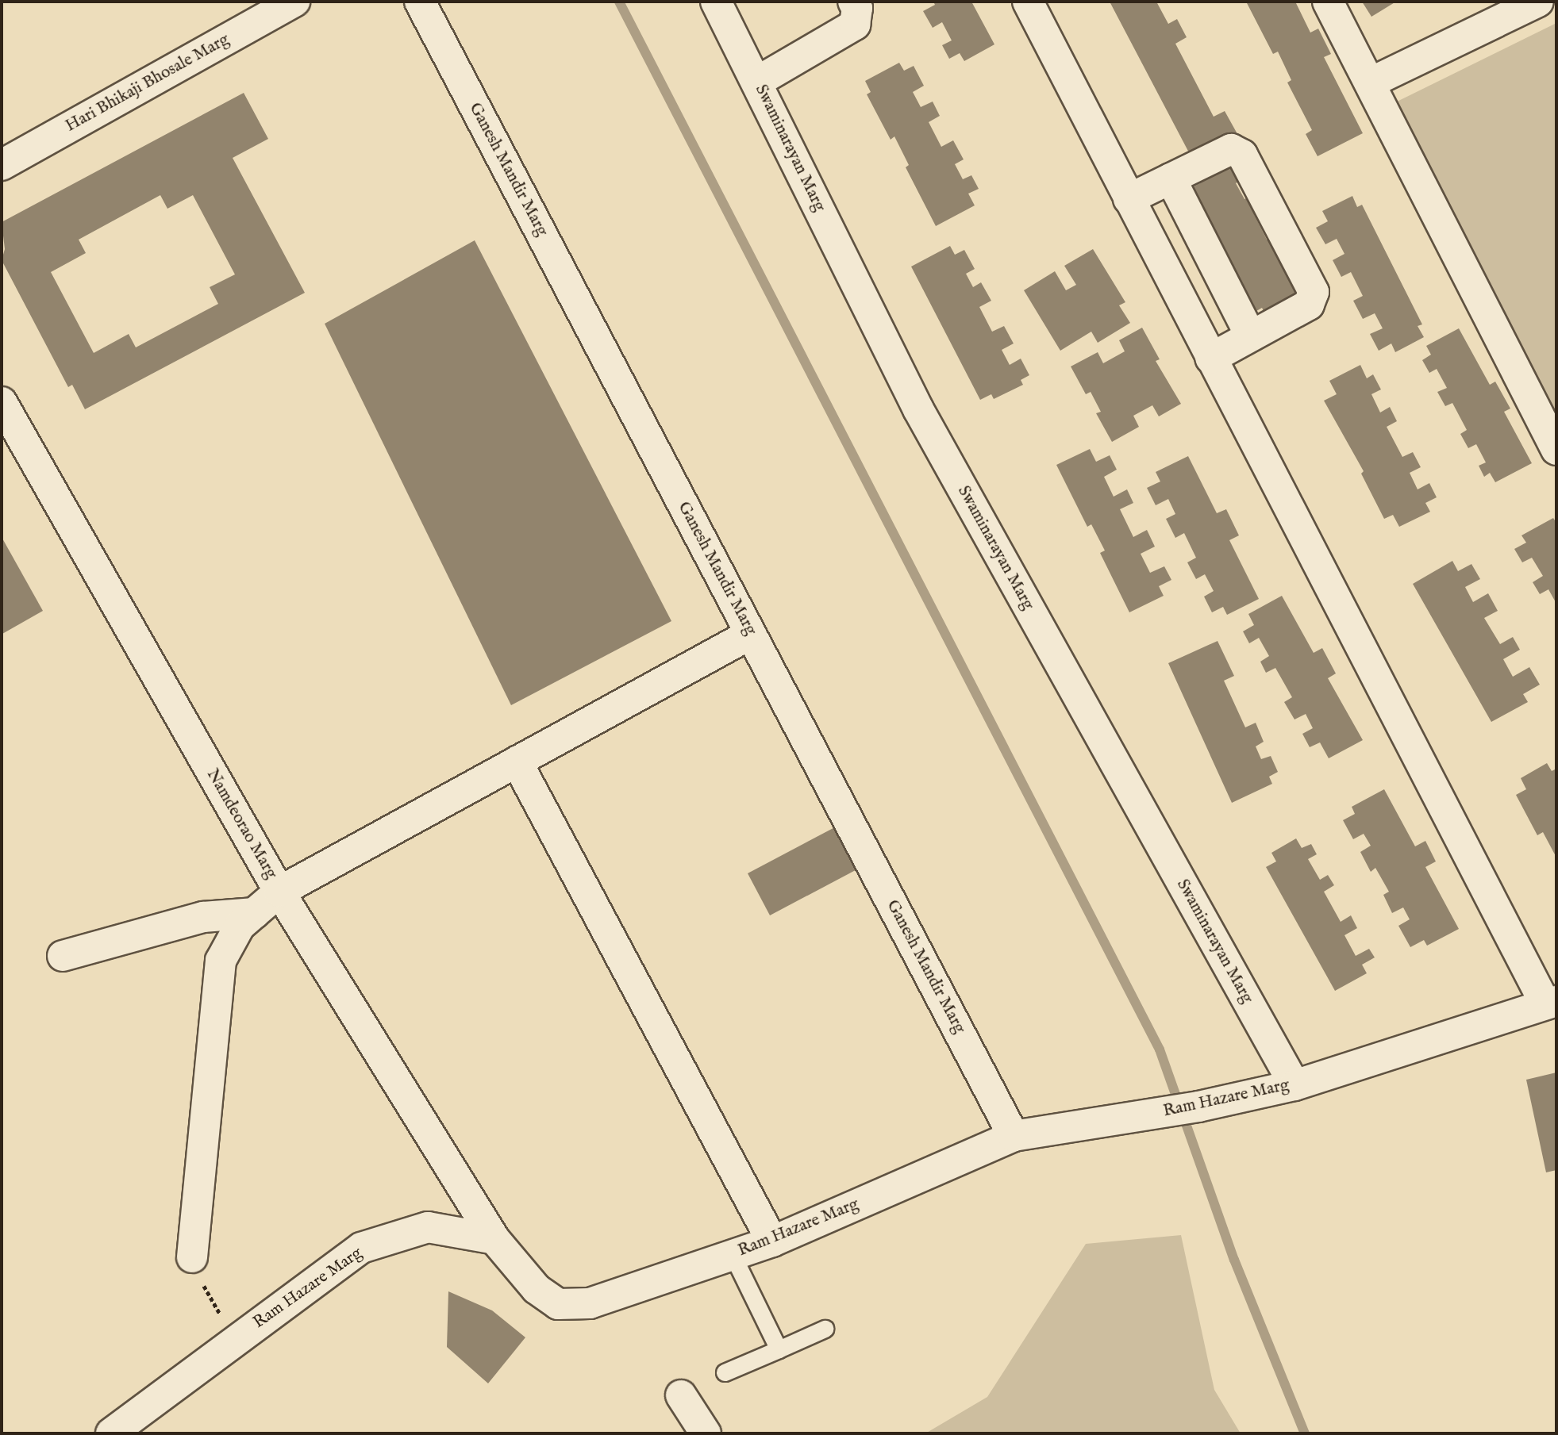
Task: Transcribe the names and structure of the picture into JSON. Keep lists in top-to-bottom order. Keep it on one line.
{"streets":{"street":["Hari Bhikaji Bhosale Marg","Swaminarayan Marg","Ganesh Mandir Marg","Namdeorao Marg","Ram Hazare Marg"]},"crossings":[["Swaminarayan Marg","Ram Hazare Marg"],["Ganesh Mandir Marg","Ram Hazare Marg"],["Namdeorao Marg","Ram Hazare Marg"]]}
